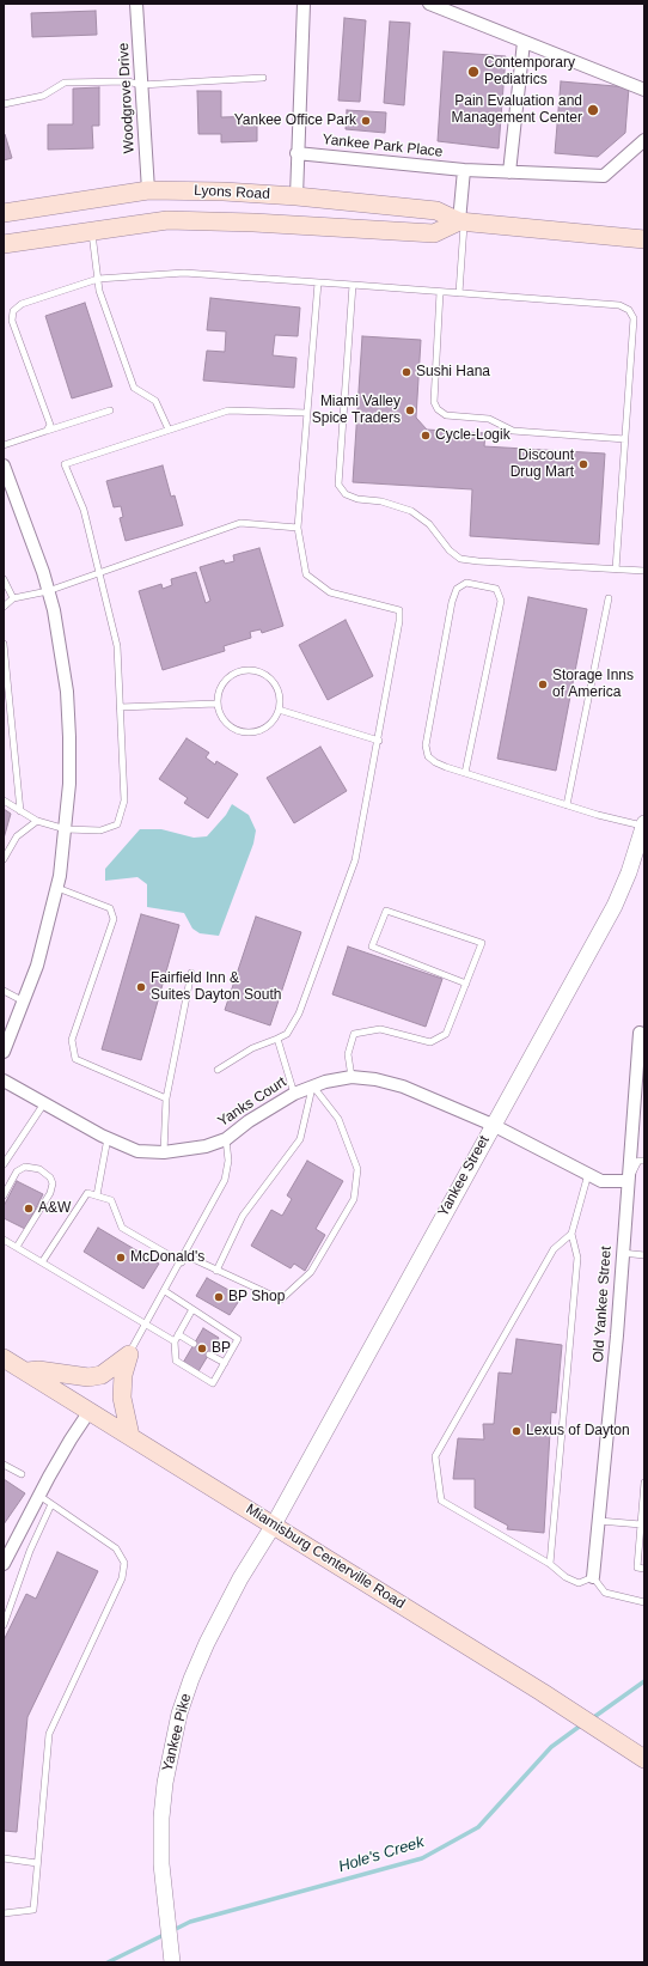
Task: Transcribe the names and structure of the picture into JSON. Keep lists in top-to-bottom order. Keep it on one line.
{"streets":{"main road":["Lyons Road","Miamisburg Centerville Road"],"street":["Woodgrove Drive","Yankee Park Place","Yanks Court","Yankee Street","Old Yankee Street","Yankee Pike"]},"crossings":[["Woodgrove Drive","Lyons Road"],["Yanks Court","Yankee Street"],["Yanks Court","Old Yankee Street"],["Yankee Street","Miamisburg Centerville Road"],["Yankee Street","Yankee Pike"],["Miamisburg Centerville Road","Yankee Pike"]],"water":["Hole's Creek"],"places":["Contemporary Pediatrics","Pain Evaluation and Management Center","Yankee Office Park","Sushi Hana","Miami Valley Spice Traders","Cycle-Logik","Discount Drug Mart","Storage Inns of America","Fairfield Inn & Suites Dayton South","A&W","McDonald's","BP Shop","BP","Lexus of Dayton"]}
